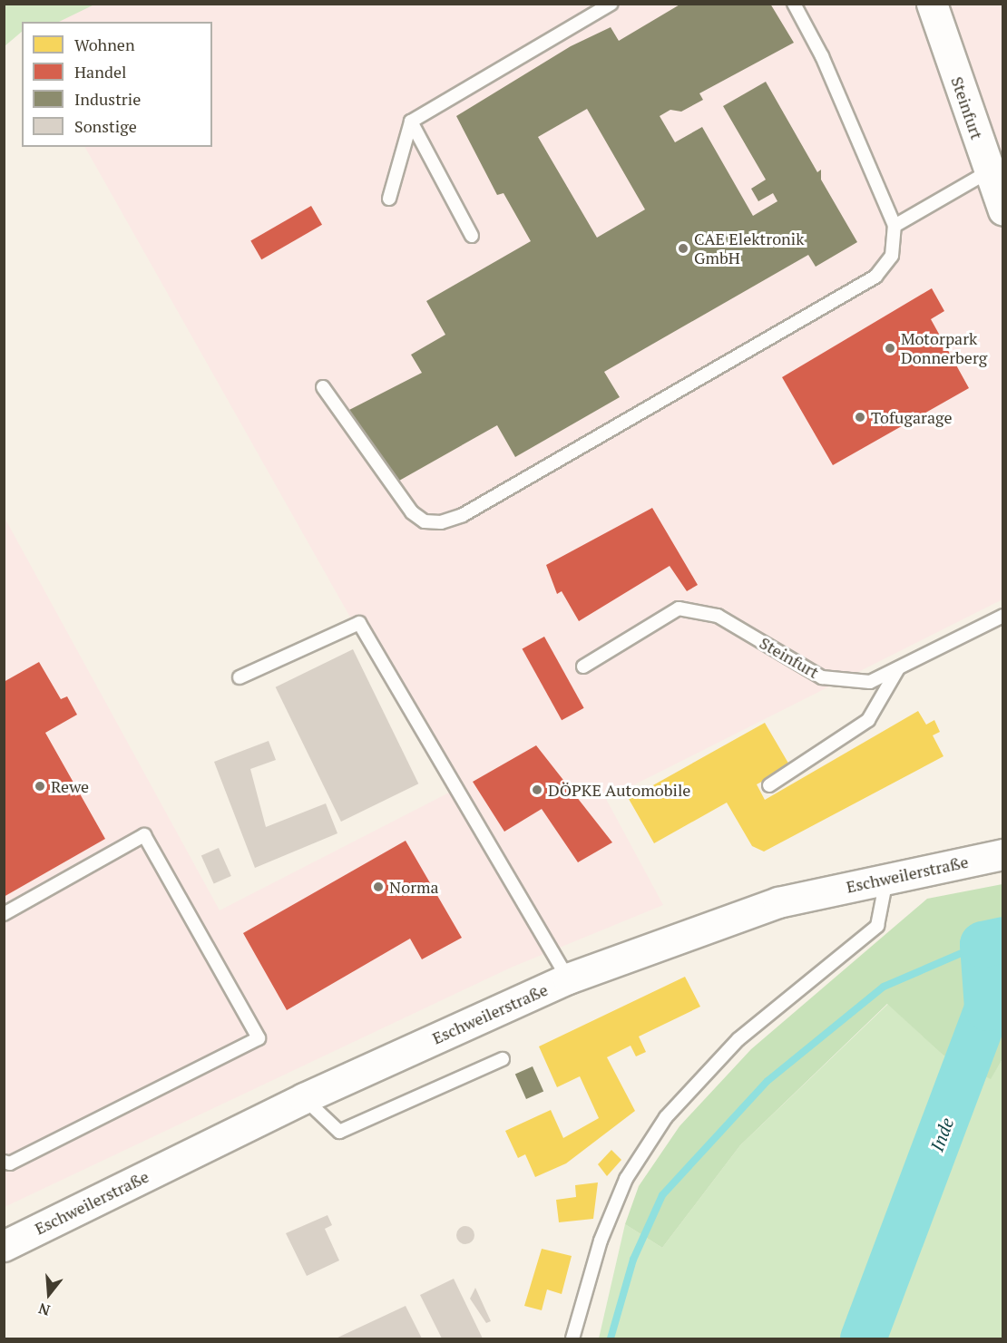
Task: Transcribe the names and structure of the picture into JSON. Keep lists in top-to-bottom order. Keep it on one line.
{"streets":{"main road":["Steinfurt","Eschweilerstraße"]},"water":["Inde"],"places":["CAE Elektronik GmbH","Motorpark Donnerberg","Tofugarage","Rewe","DÖPKE Automobile","Norma"],"legend":["Wohnen","Handel","Industrie","Sonstige"],"north":"bottom"}
